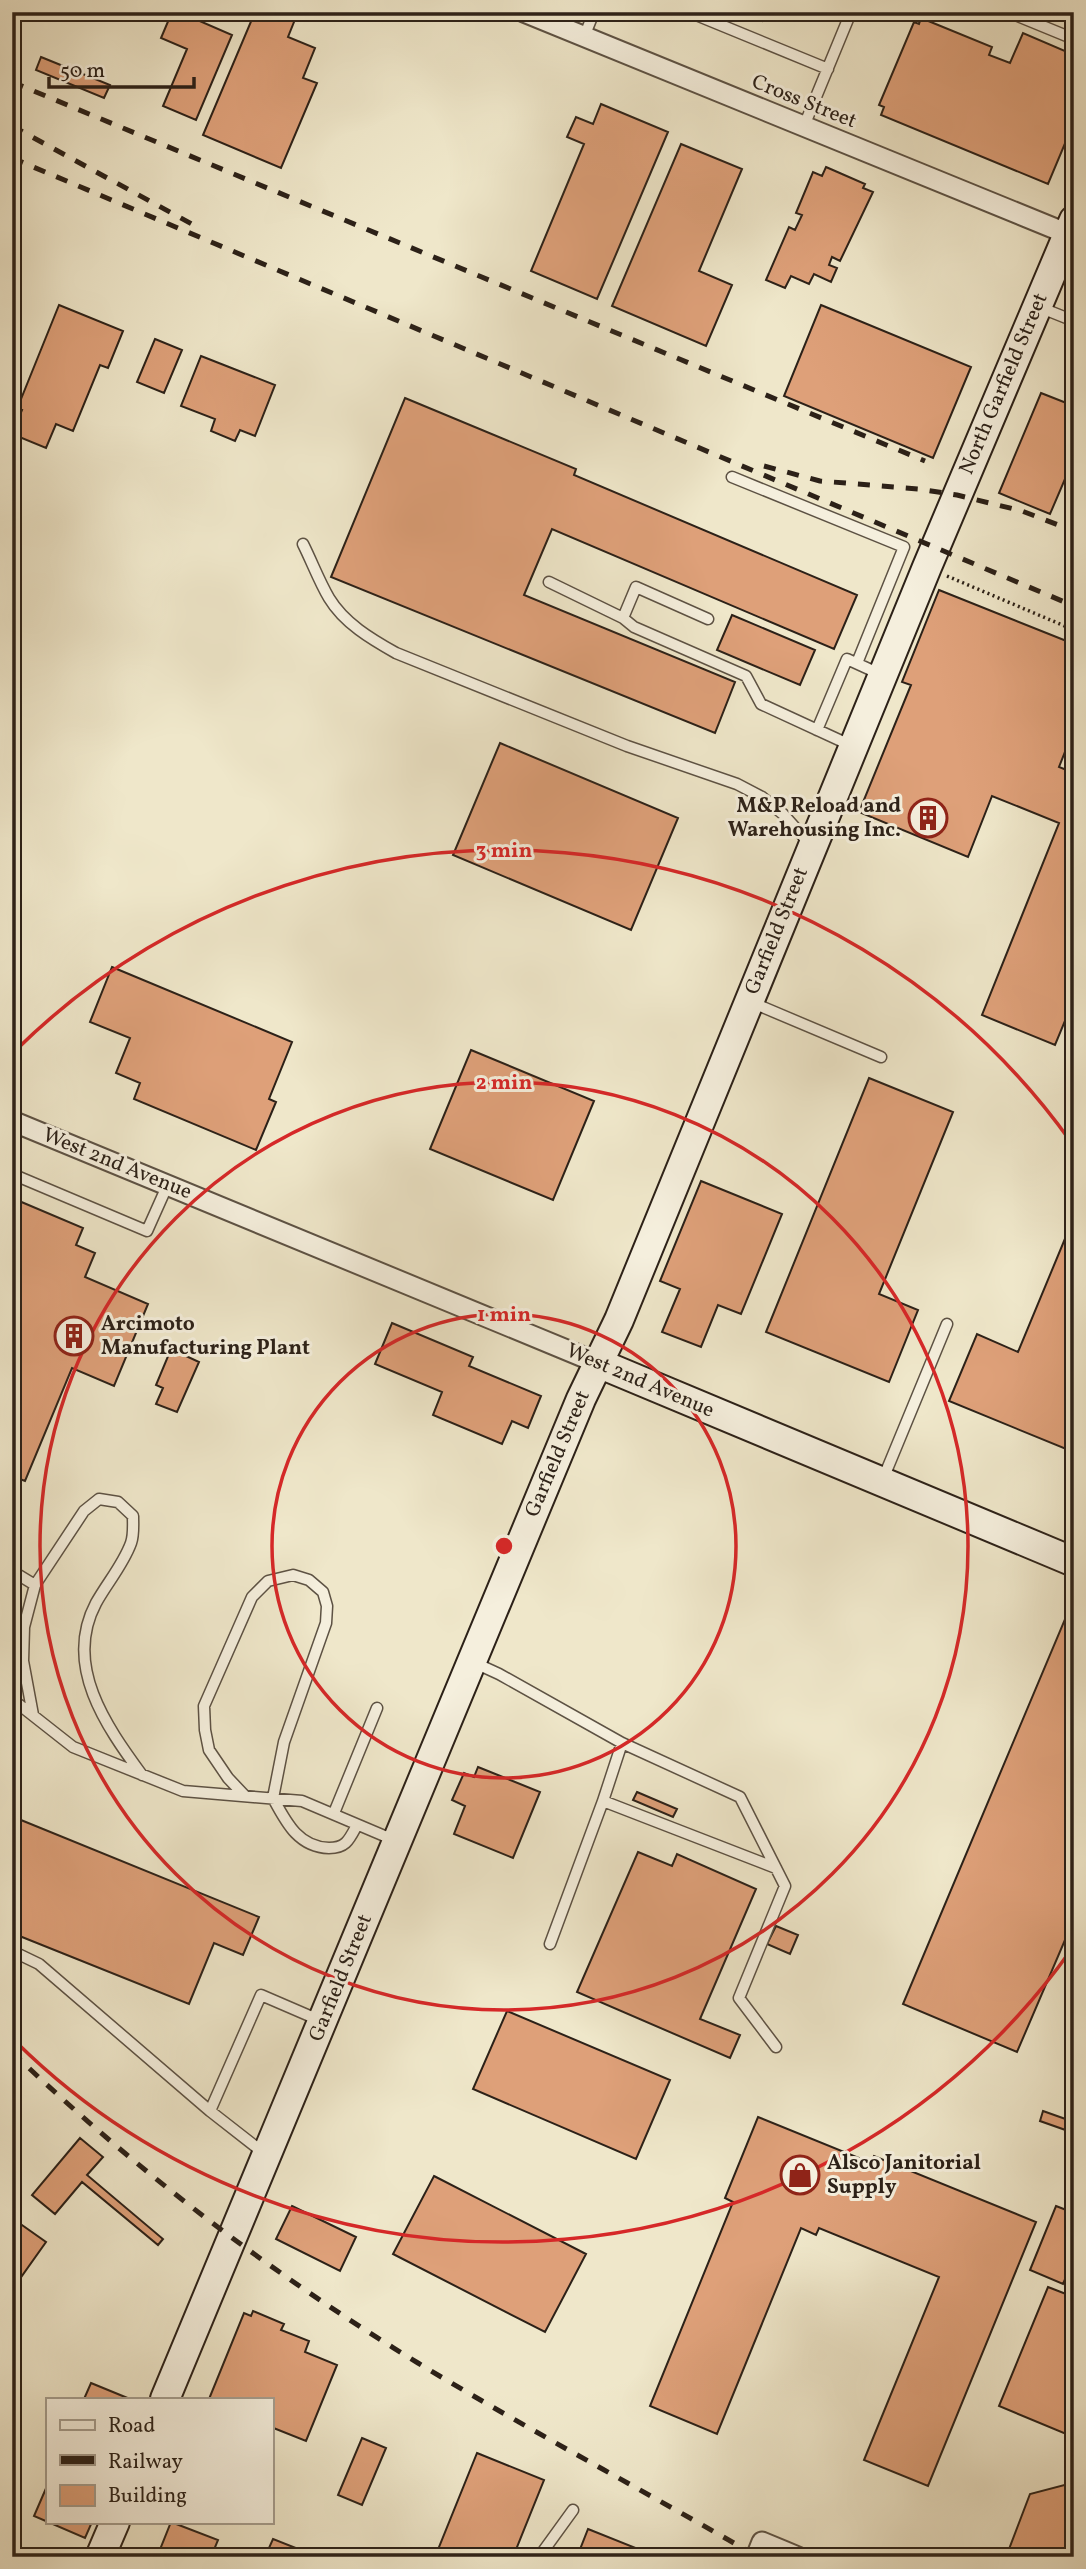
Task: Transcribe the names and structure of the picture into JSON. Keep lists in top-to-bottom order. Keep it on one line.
{"streets":{"street":["Cross Street","North Garfield Street","Garfield Street","West 2nd Avenue"]},"crossings":[["Cross Street","North Garfield Street"],["North Garfield Street","Garfield Street"],["Garfield Street","West 2nd Avenue"]],"places":{"building":["M&P Reload and Warehousing Inc.","Arcimoto Manufacturing Plant"],"shop":["Alsco Janitorial Supply"]},"legend":["Road","Railway","Building"],"scale_bar":"50 m","rings":["3 min","2 min","1 min"]}
